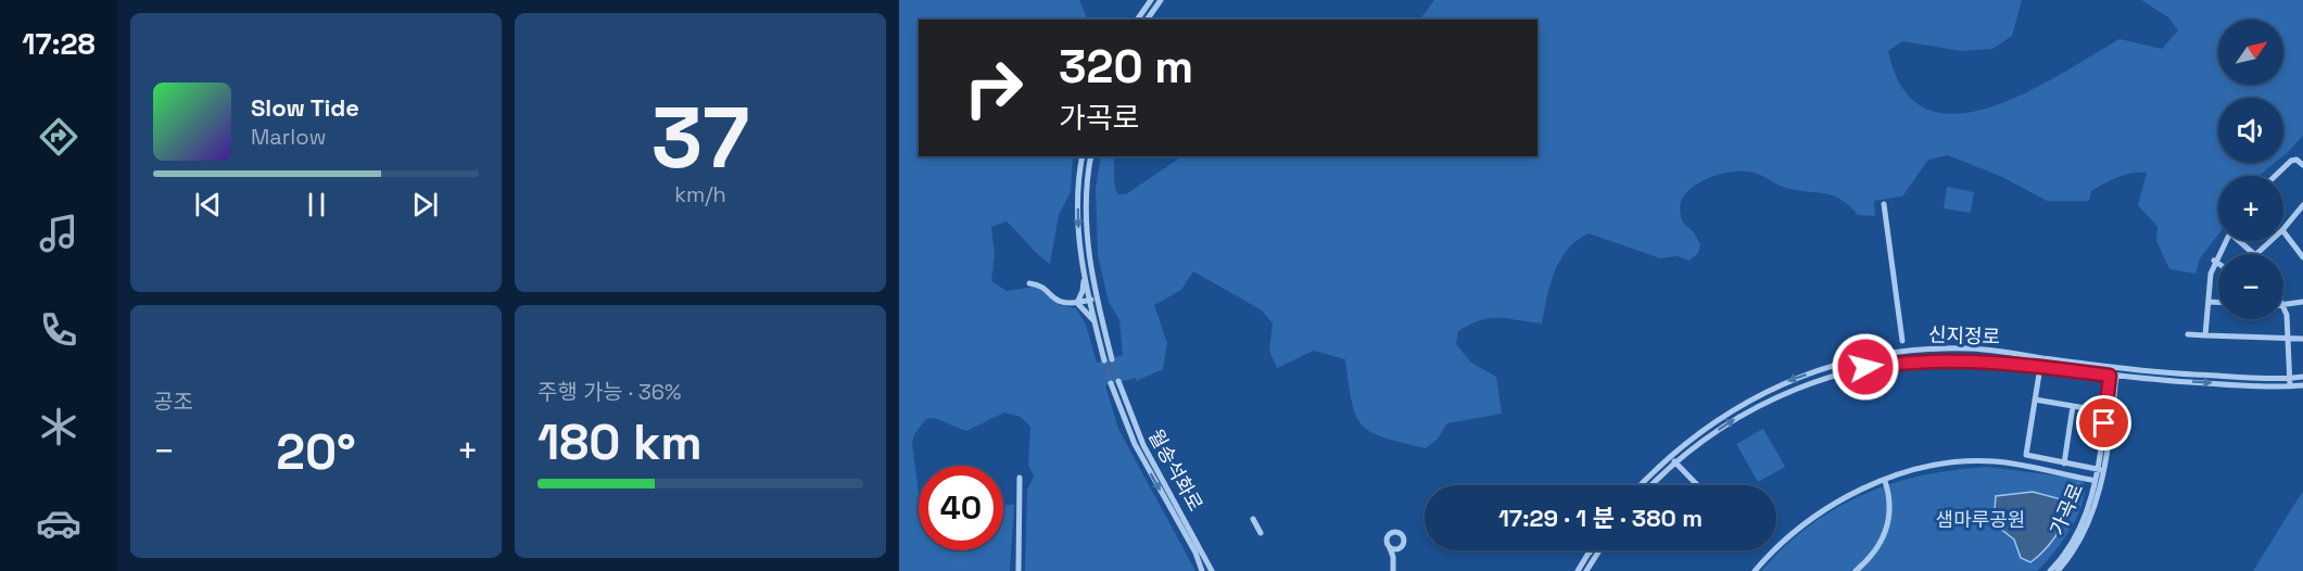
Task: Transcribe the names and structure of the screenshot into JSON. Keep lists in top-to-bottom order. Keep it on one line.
{"streets":{"street":["신지정로","월송석화로","가곡로"]},"crossings":[["신지정로","가곡로"]],"parks":["샘마루공원"],"north":"top right","page":{"tabs":"17:28","tile":[["37","km/h"],"공조",["주행 가능 · 36%","180 km"]],"map_buttons":["+","−"],"turn":["320 m","가곡로"],"song":["Slow Tide","Marlow"],"heat":["−","20°","+"],"limit":"40","trip":"17:29 · 1 분 · 380 m"}}
